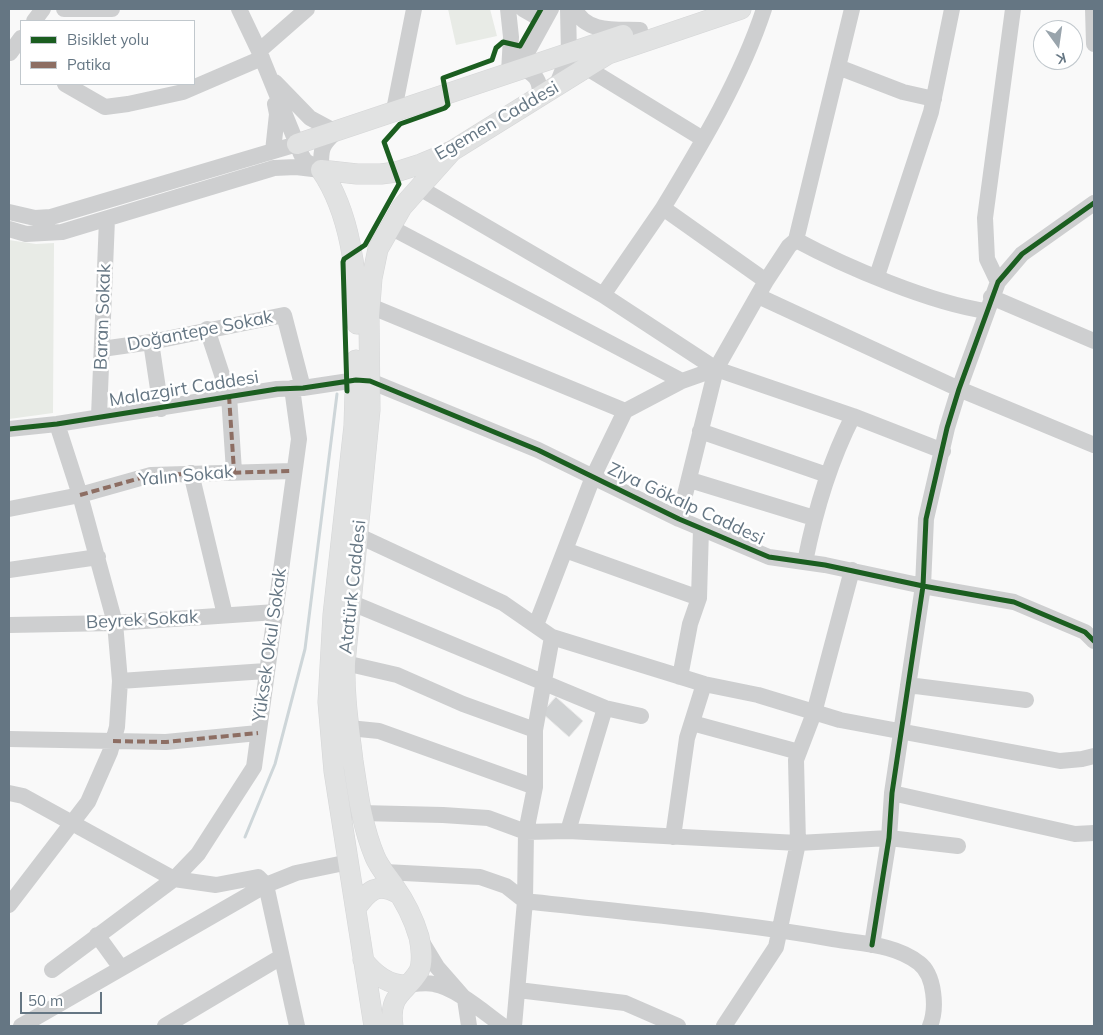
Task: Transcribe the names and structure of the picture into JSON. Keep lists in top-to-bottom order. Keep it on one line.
{"streets":{"main road":["Egemen Caddesi","Atatürk Caddesi"],"street":["Baran Sokak","Doğantepe Sokak","Malazgirt Caddesi","Yalın Sokak","Ziya Gökalp Caddesi","Beyrek Sokak","Yüksek Okul Sokak"]},"crossings":[["Egemen Caddesi","Baran Sokak"],["Egemen Caddesi","Atatürk Caddesi"],["Baran Sokak","Doğantepe Sokak"],["Baran Sokak","Malazgirt Caddesi"],["Doğantepe Sokak","Malazgirt Caddesi"],["Doğantepe Sokak","Yüksek Okul Sokak"],["Malazgirt Caddesi","Ziya Gökalp Caddesi"],["Malazgirt Caddesi","Atatürk Caddesi"],["Malazgirt Caddesi","Yüksek Okul Sokak"],["Yalın Sokak","Yüksek Okul Sokak"],["Ziya Gökalp Caddesi","Atatürk Caddesi"],["Beyrek Sokak","Yüksek Okul Sokak"]],"legend":["Bisiklet yolu","Patika"],"scale_bar":"50 m","north":"bottom"}
